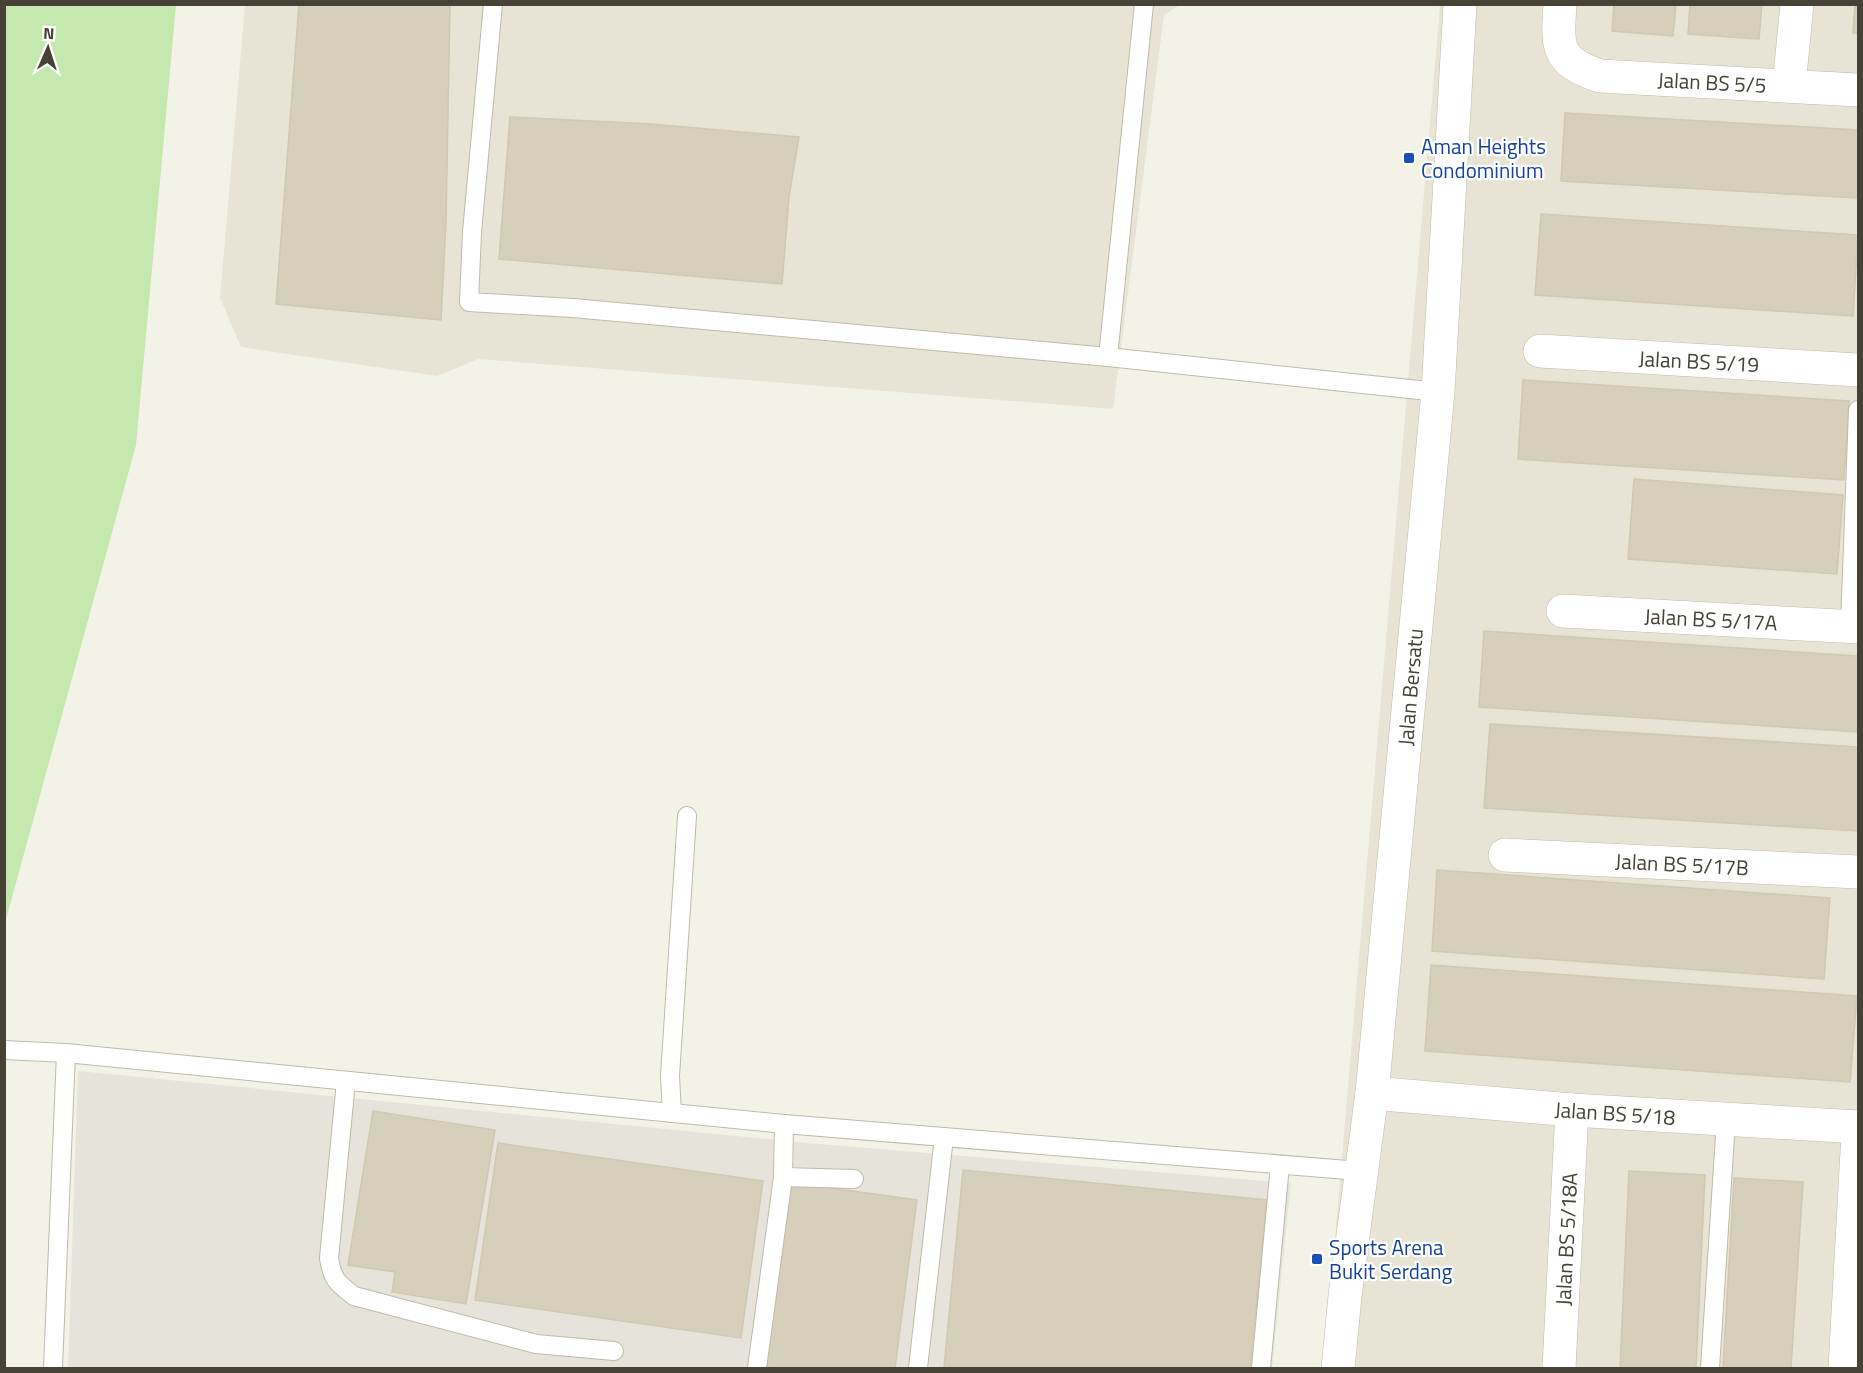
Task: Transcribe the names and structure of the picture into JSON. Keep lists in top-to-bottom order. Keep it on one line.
{"streets":{"street":["Jalan BS 5/5","Jalan BS 5/19","Jalan BS 5/17A","Jalan Bersatu","Jalan BS 5/17B","Jalan BS 5/18","Jalan BS 5/18A"]},"crossings":[["Jalan Bersatu","Jalan BS 5/18"],["Jalan BS 5/18","Jalan BS 5/18A"]],"places":{"transit":["Aman Heights Condominium","Sports Arena Bukit Serdang"]},"north":"top"}
